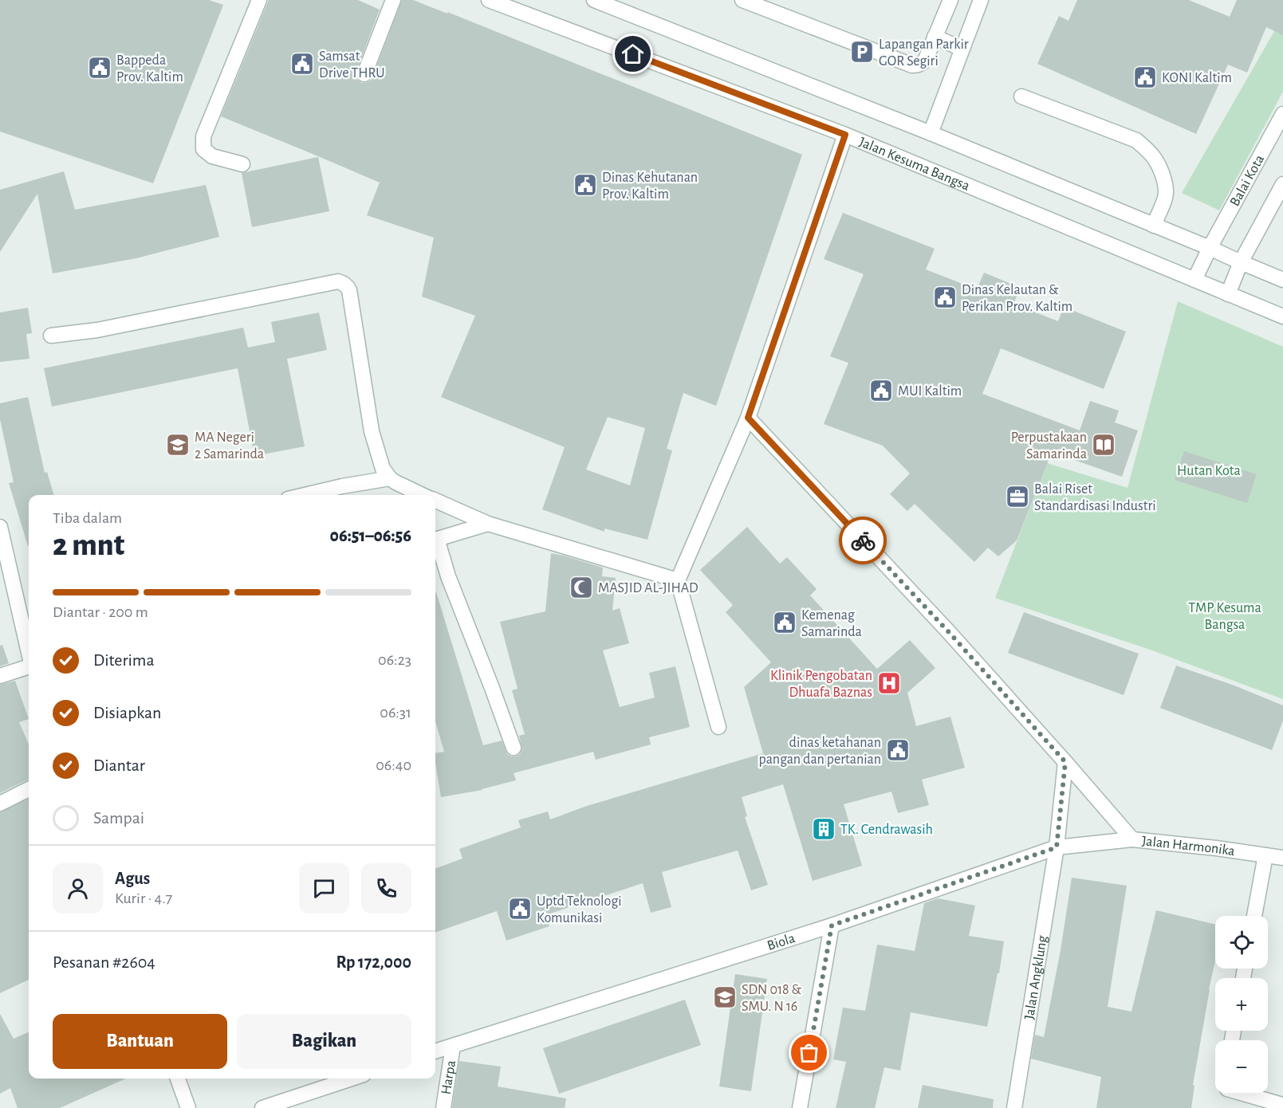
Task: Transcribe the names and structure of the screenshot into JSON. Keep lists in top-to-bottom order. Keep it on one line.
{"streets":{"street":["Jalan Kesuma Bangsa","Balai Kota","Jalan Harmonika","Biola","Jalan Angklung","Harpa"]},"crossings":[["Jalan Kesuma Bangsa","Balai Kota"],["Jalan Harmonika","Biola"],["Jalan Harmonika","Jalan Angklung"],["Biola","Jalan Angklung"],["Biola","Harpa"]],"parks":["Hutan Kota","TMP Kesuma Bangsa"],"places":{"parking":["Lapangan Parkir GOR Segiri"],"public building":["Samsat Drive THRU","Bappeda Prov. Kaltim","KONI Kaltim","Dinas Kehutanan Prov. Kaltim","Dinas Kelautan & Perikan Prov. Kaltim","MUI Kaltim","Kemenag Samarinda","dinas ketahanan pangan dan pertanian","Uptd Teknologi Komunikasi"],"school or university":["MA Negeri 2 Samarinda","SDN 018 & SMU. N 16"],"library":["Perpustakaan Samarinda"],"office":["Balai Riset Standardisasi Industri"],"mosque":["MASJID AL-JIHAD"],"hospital":["Klinik Pengobatan Dhuafa Baznas"],"building":["TK. Cendrawasih"]},"page":{"heading":["2 mnt","Tiba dalam","06:51–06:56"],"panel":["Agus","Kurir · 4.7","Pesanan #2604","Rp 172,000"],"bar":"Diantar · 200 m","list":[["Diterima","06:23"],["Disiapkan","06:31"],["Diantar","06:40"],"Sampai"],"map_buttons":["+","−"],"buttons":["Bantuan","Bagikan"]}}
